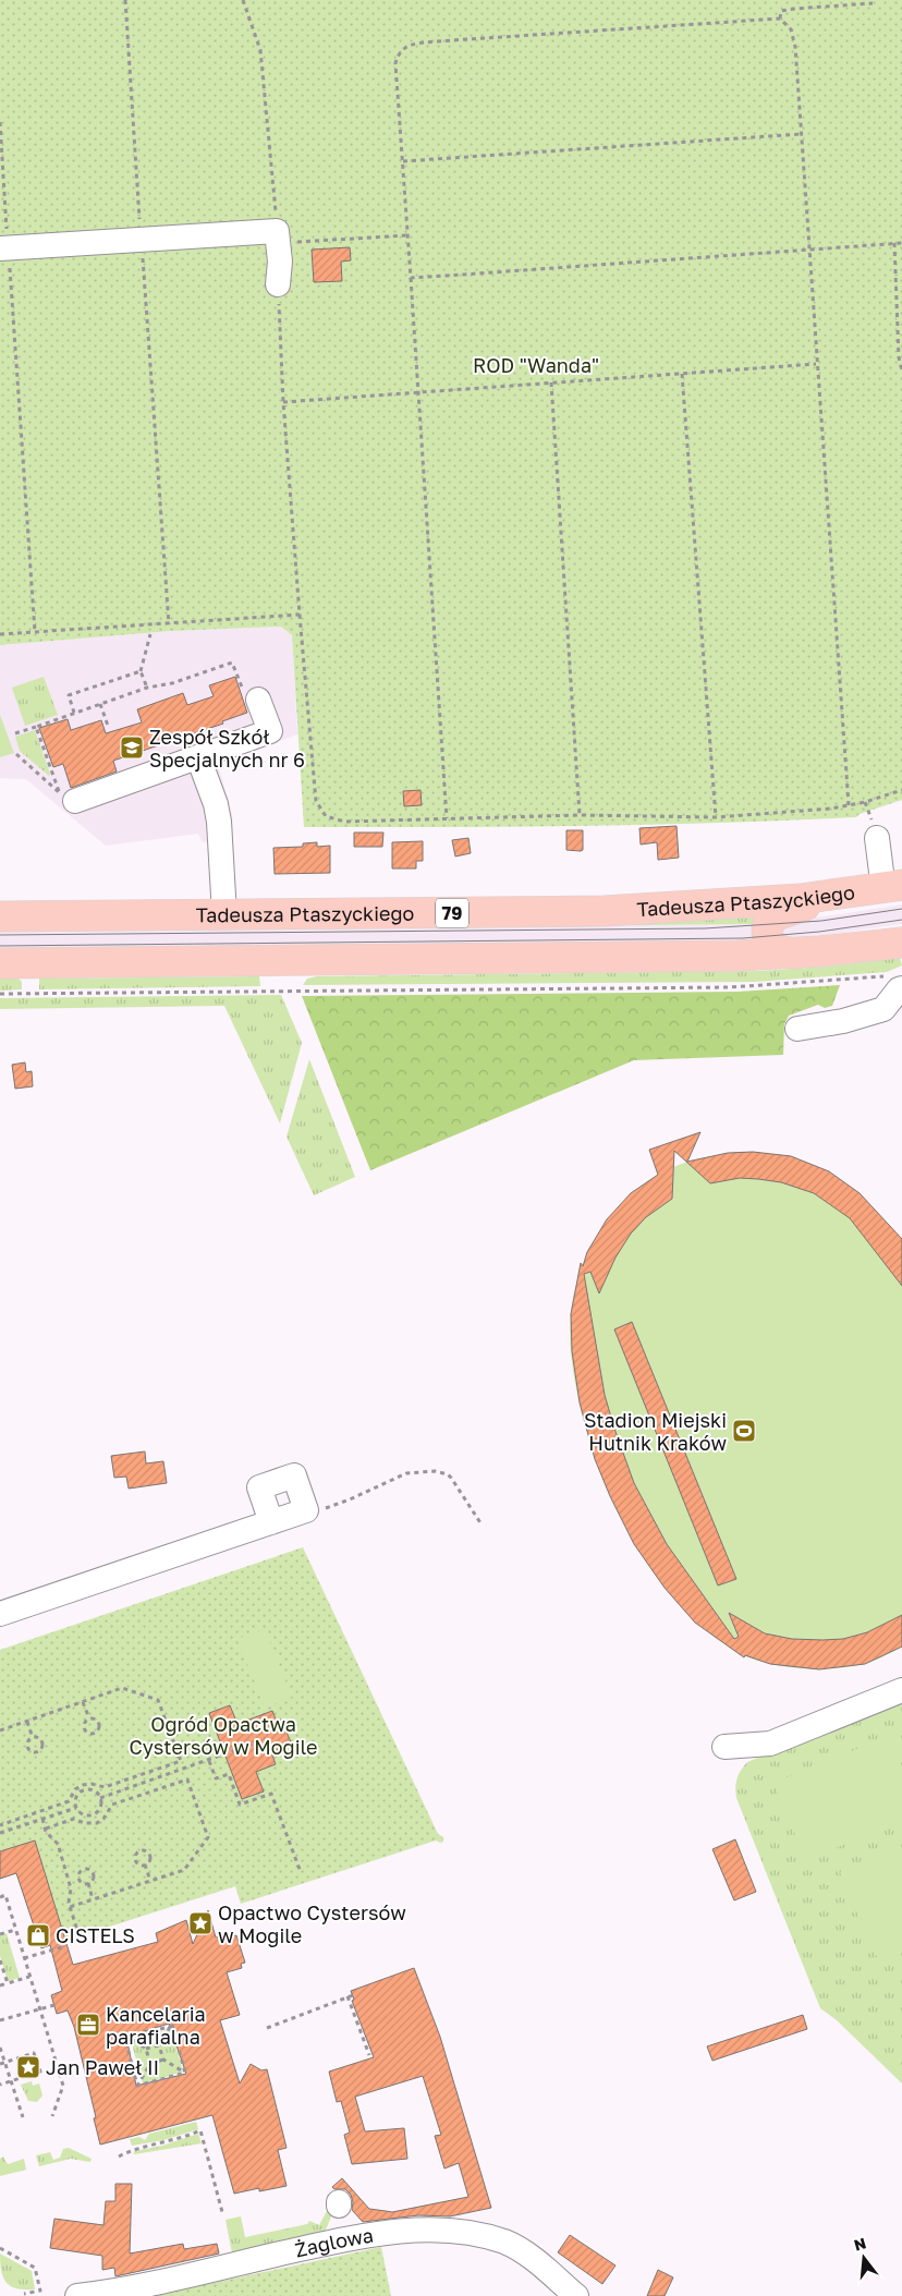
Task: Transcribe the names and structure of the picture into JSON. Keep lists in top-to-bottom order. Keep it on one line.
{"streets":{"main road":["Tadeusza Ptaszyckiego","79"],"street":["Żaglowa"]},"parks":["ROD \"Wanda\"","Ogród Opactwa Cystersów w Mogile"],"places":{"school or university":["Zespół Szkół Specjalnych nr 6"],"sports":["Stadion Miejski Hutnik Kraków"],"place":["Opactwo Cystersów w Mogile","Jan Paweł II"],"shop":["CISTELS"],"office":["Kancelaria parafialna"]},"north":"top"}
